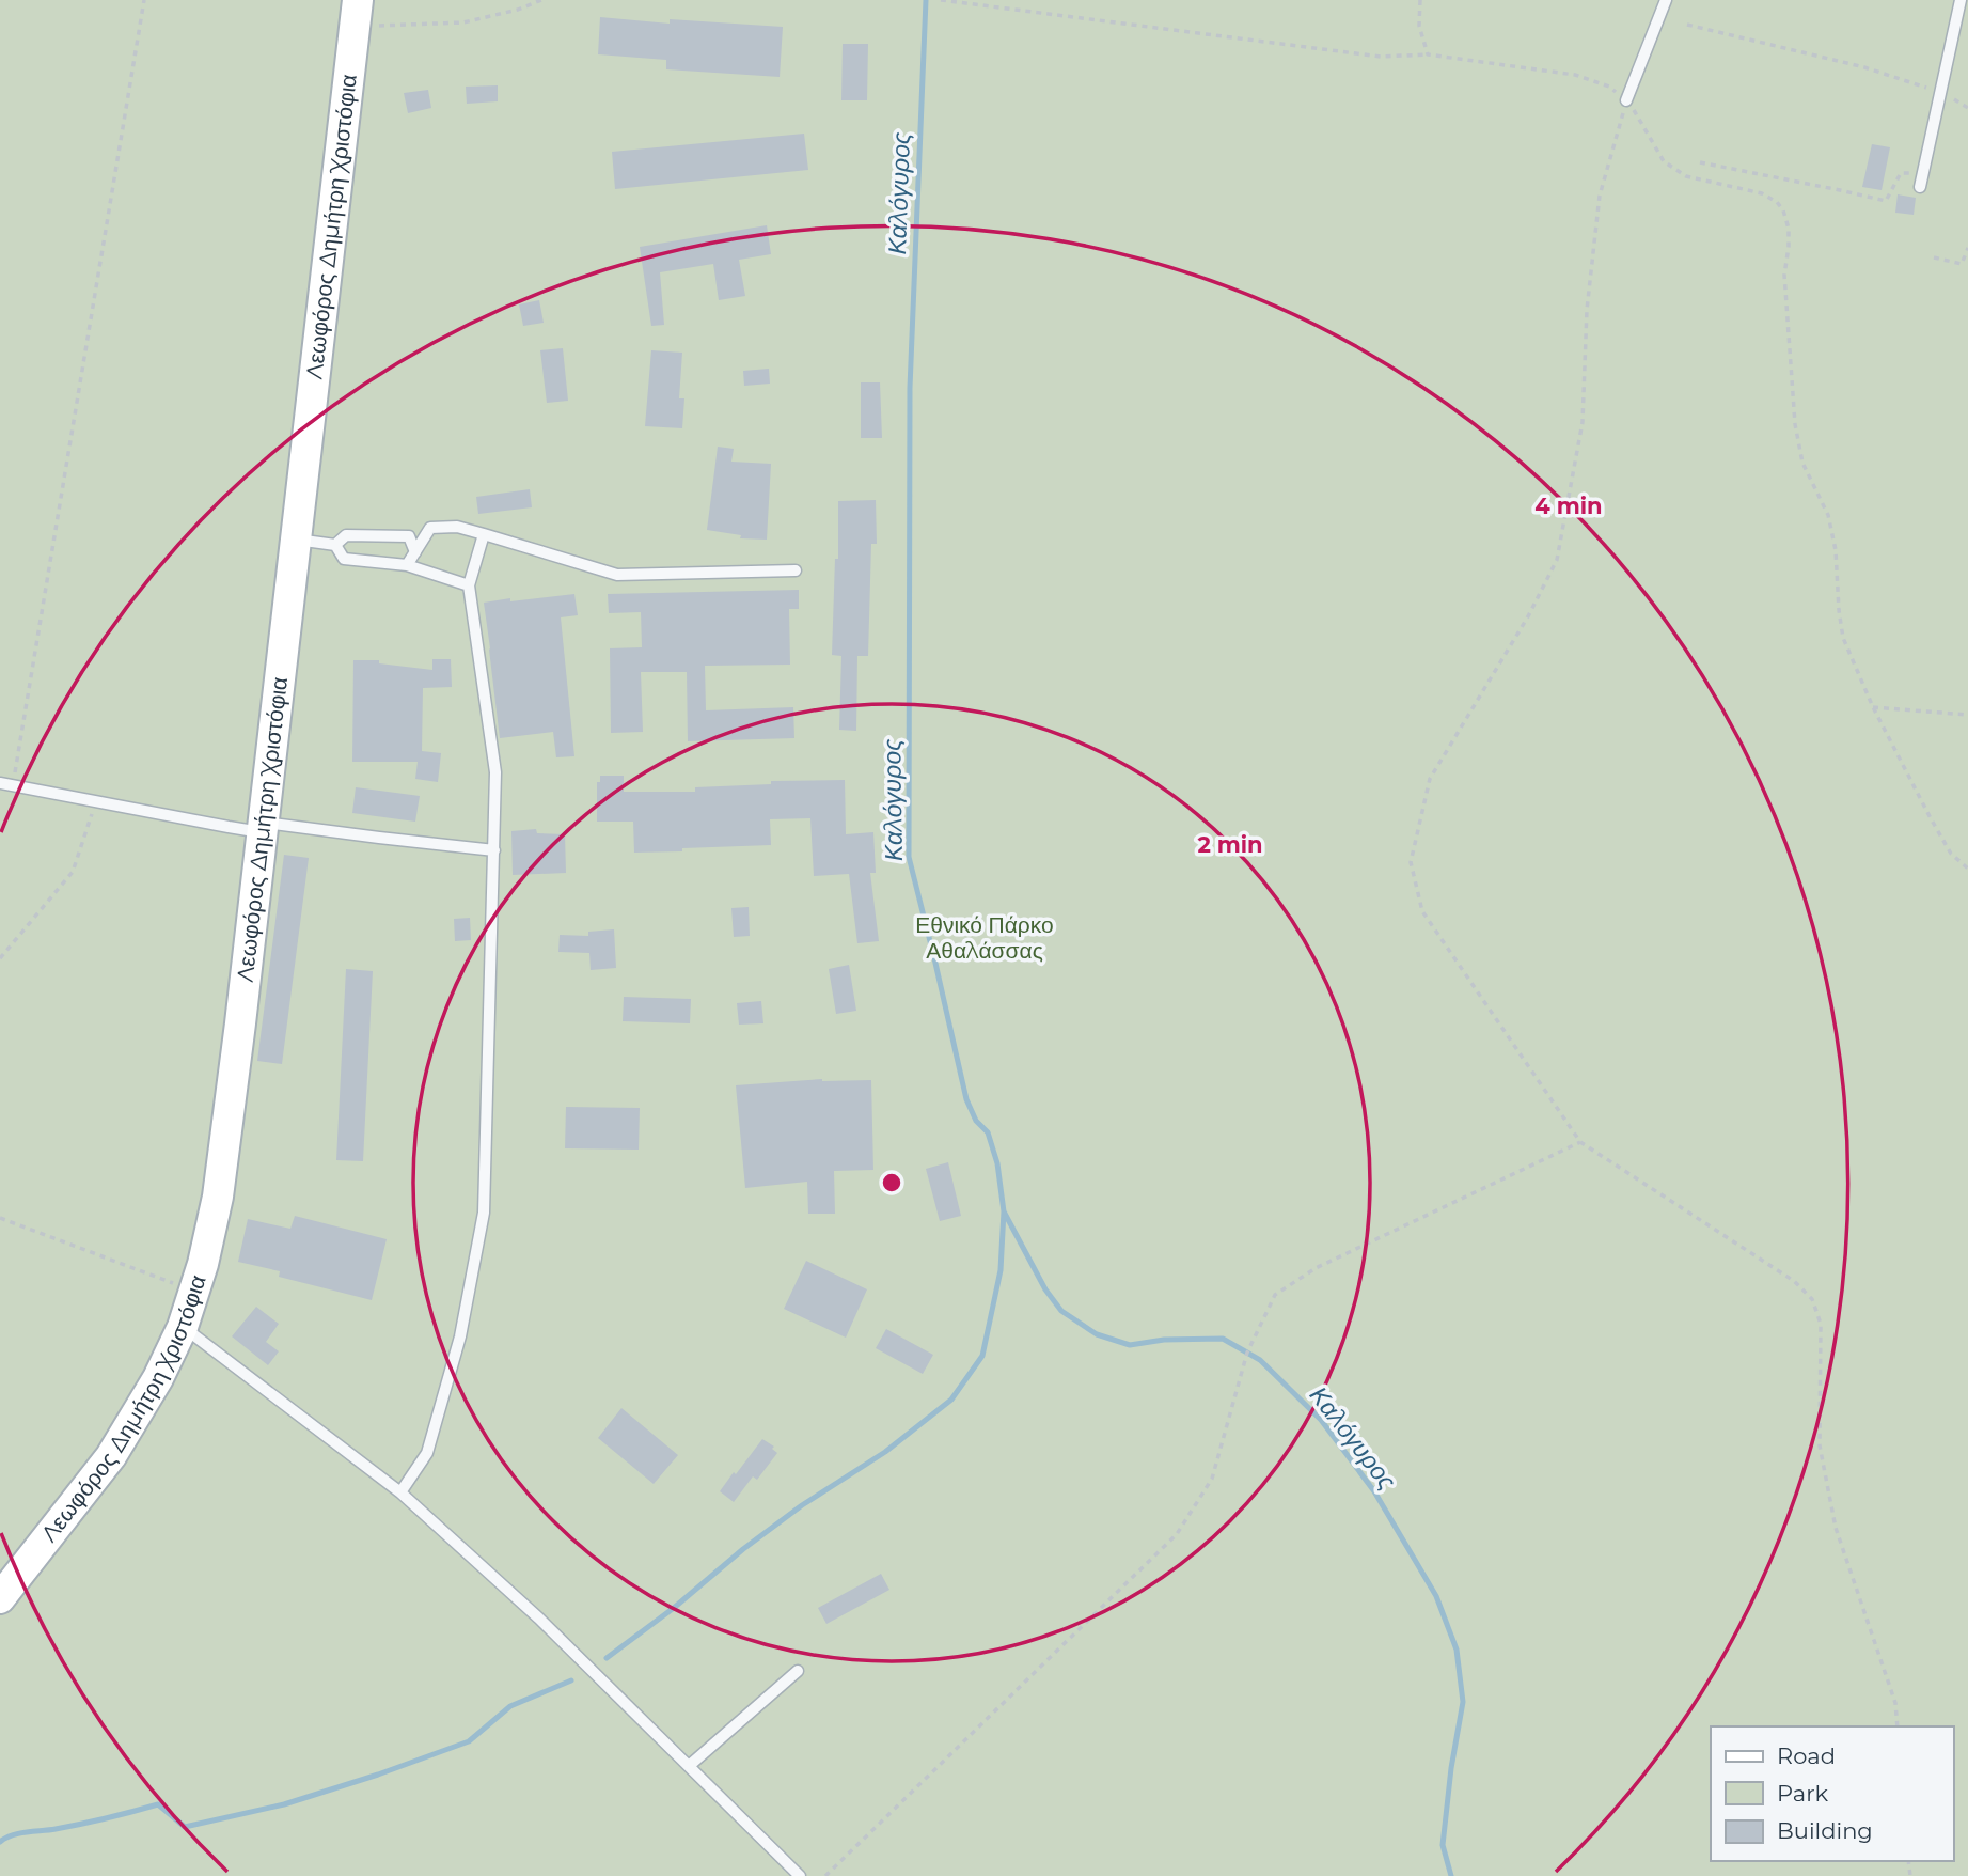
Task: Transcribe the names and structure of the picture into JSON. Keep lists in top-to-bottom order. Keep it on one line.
{"streets":{"main road":["Λεωφόρος Δημήτρη Χριστόφια"]},"water":["Καλόγυρος"],"parks":["Εθνικό Πάρκο Αθαλάσσας"],"legend":["Road","Park","Building"],"rings":["4 min","2 min"]}
